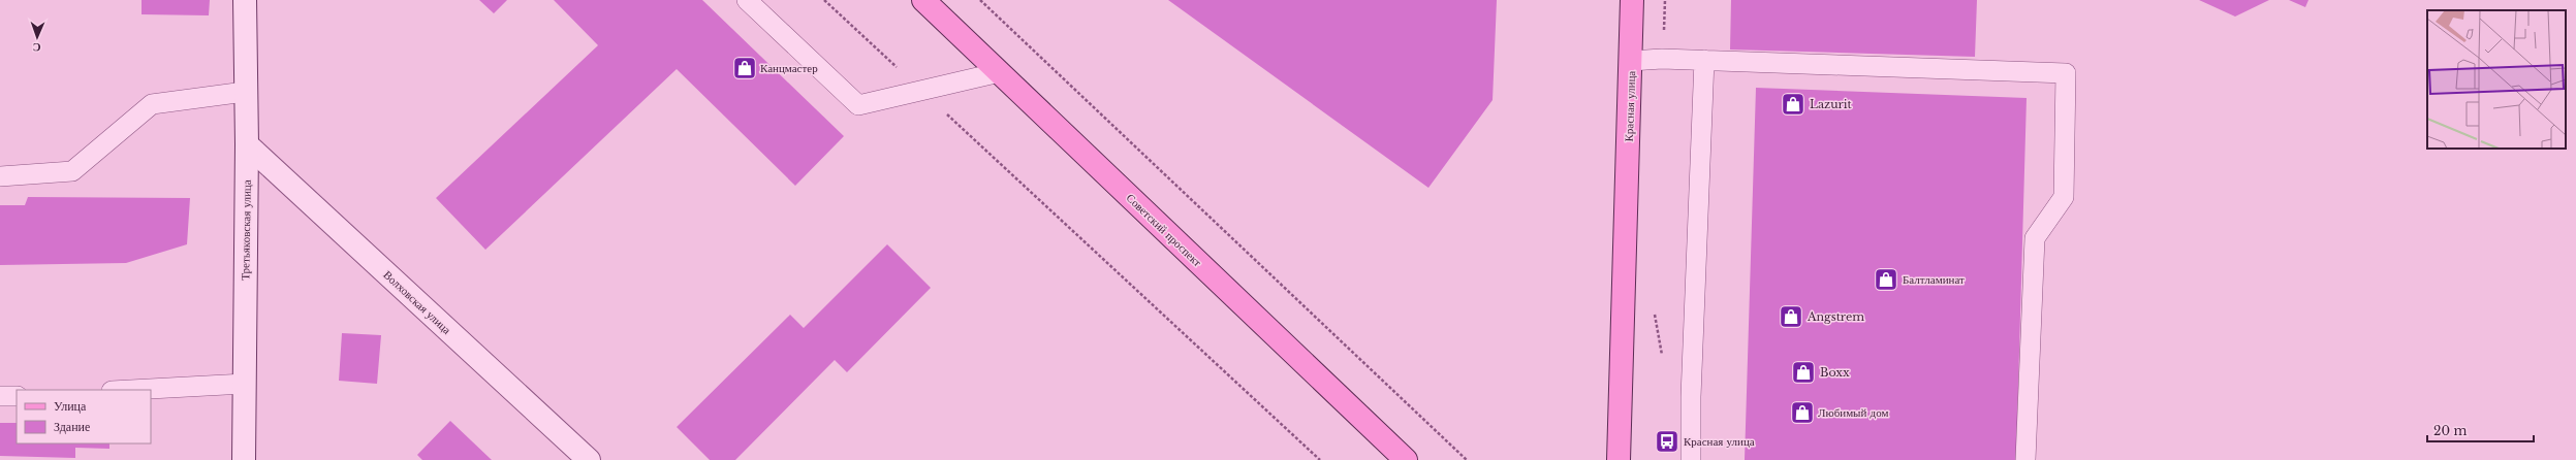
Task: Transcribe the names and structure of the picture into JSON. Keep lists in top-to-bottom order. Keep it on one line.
{"streets":{"main road":["Красная улица","Советский проспект"],"street":["Третьяковская улица","Волховская улица"]},"crossings":[["Третьяковская улица","Волховская улица"]],"places":{"shop":["Канцмастер","Lazurit","Балтламинат","Angstrem","Boxx","Любимый дом"],"bus stop":["Красная улица"]},"legend":["Улица","Здание"],"scale_bar":"20 m","north":"bottom"}
